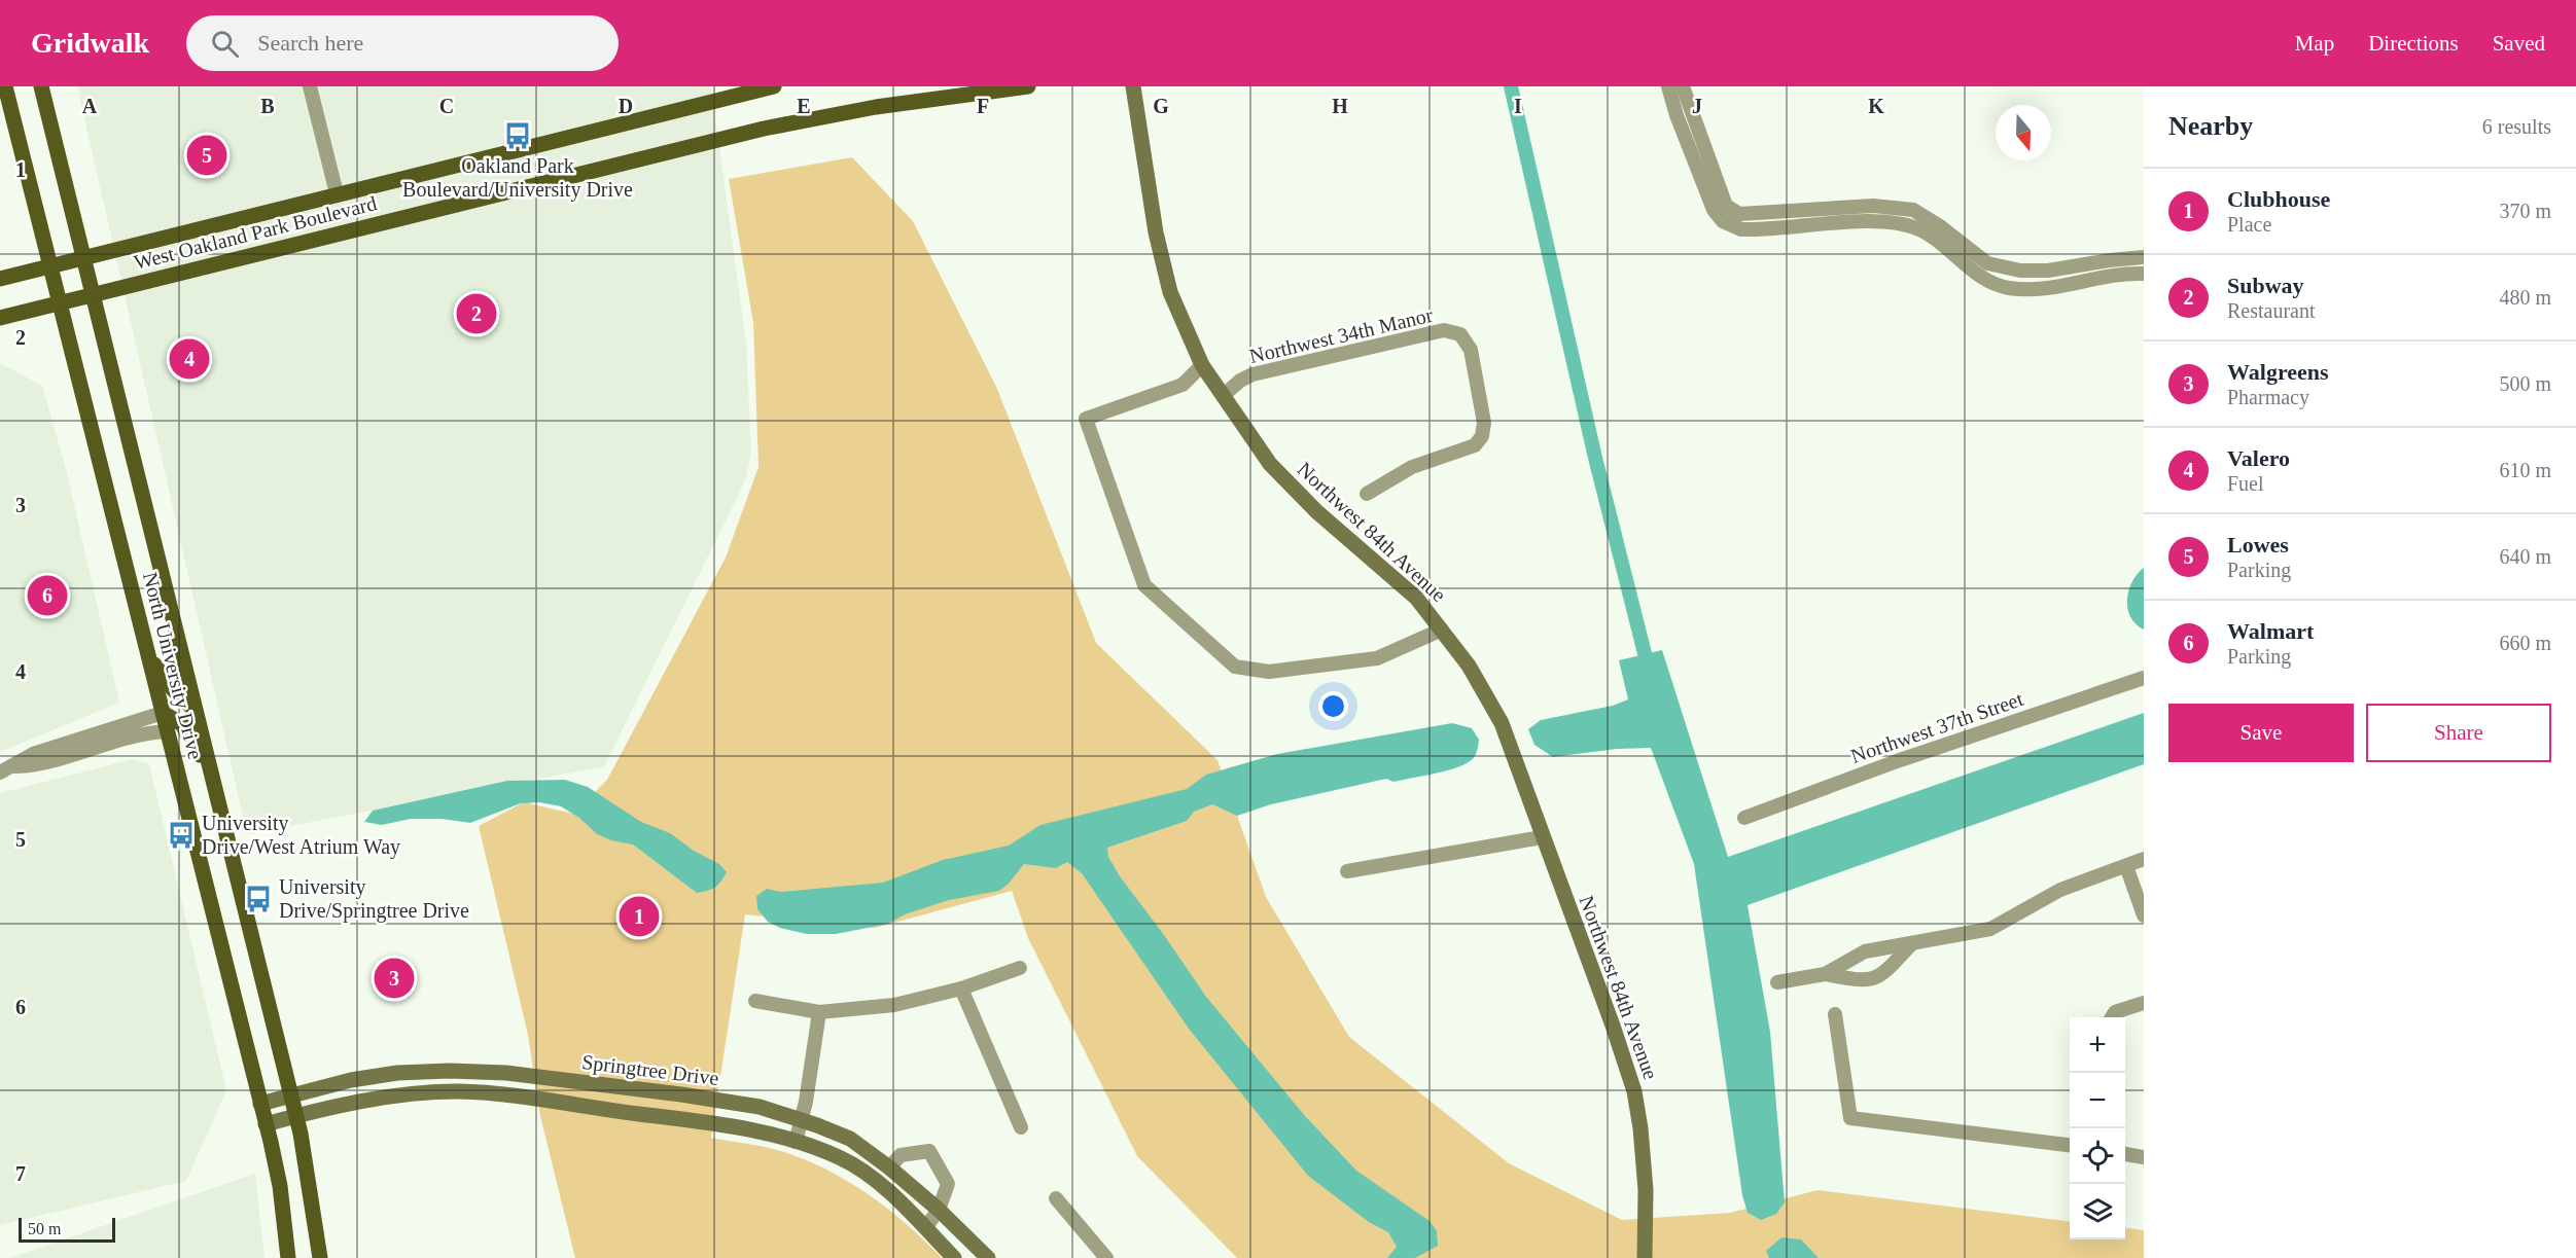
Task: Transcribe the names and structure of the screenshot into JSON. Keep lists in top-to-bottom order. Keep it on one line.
{"streets":{"main road":["West Oakland Park Boulevard","North University Drive"],"street":["Northwest 34th Manor","Northwest 84th Avenue","Northwest 37th Street","Springtree Drive"]},"crossings":[["West Oakland Park Boulevard","North University Drive"],["Northwest 34th Manor","Northwest 84th Avenue"],["North University Drive","Springtree Drive"]],"places":{"bus stop":["Oakland Park Boulevard/University Drive","University Drive/West Atrium Way","University Drive/Springtree Drive"]},"scale_bar":"50 m","north":"bottom","page":{"header":"Gridwalk","search":"Search here","nav":["Map","Directions","Saved"],"heading":["Nearby","6 results"],"pins":["5","2","4","6","1","3"],"list":[{"mark":"1","name":"Clubhouse","note":"Place","value":"370 m"},{"mark":"2","name":"Subway","note":"Restaurant","value":"480 m"},{"mark":"3","name":"Walgreens","note":"Pharmacy","value":"500 m"},{"mark":"4","name":"Valero","note":"Fuel","value":"610 m"},{"mark":"5","name":"Lowes","note":"Parking","value":"640 m"},{"mark":"6","name":"Walmart","note":"Parking","value":"660 m"}],"buttons":["Save","Share"],"map_buttons":["+","−"],"scale":"50 m"},"grid":{"columns":["A","B","C","D","E","F","G","H","I","J","K"],"rows":["1","2","3","4","5","6","7"]}}
